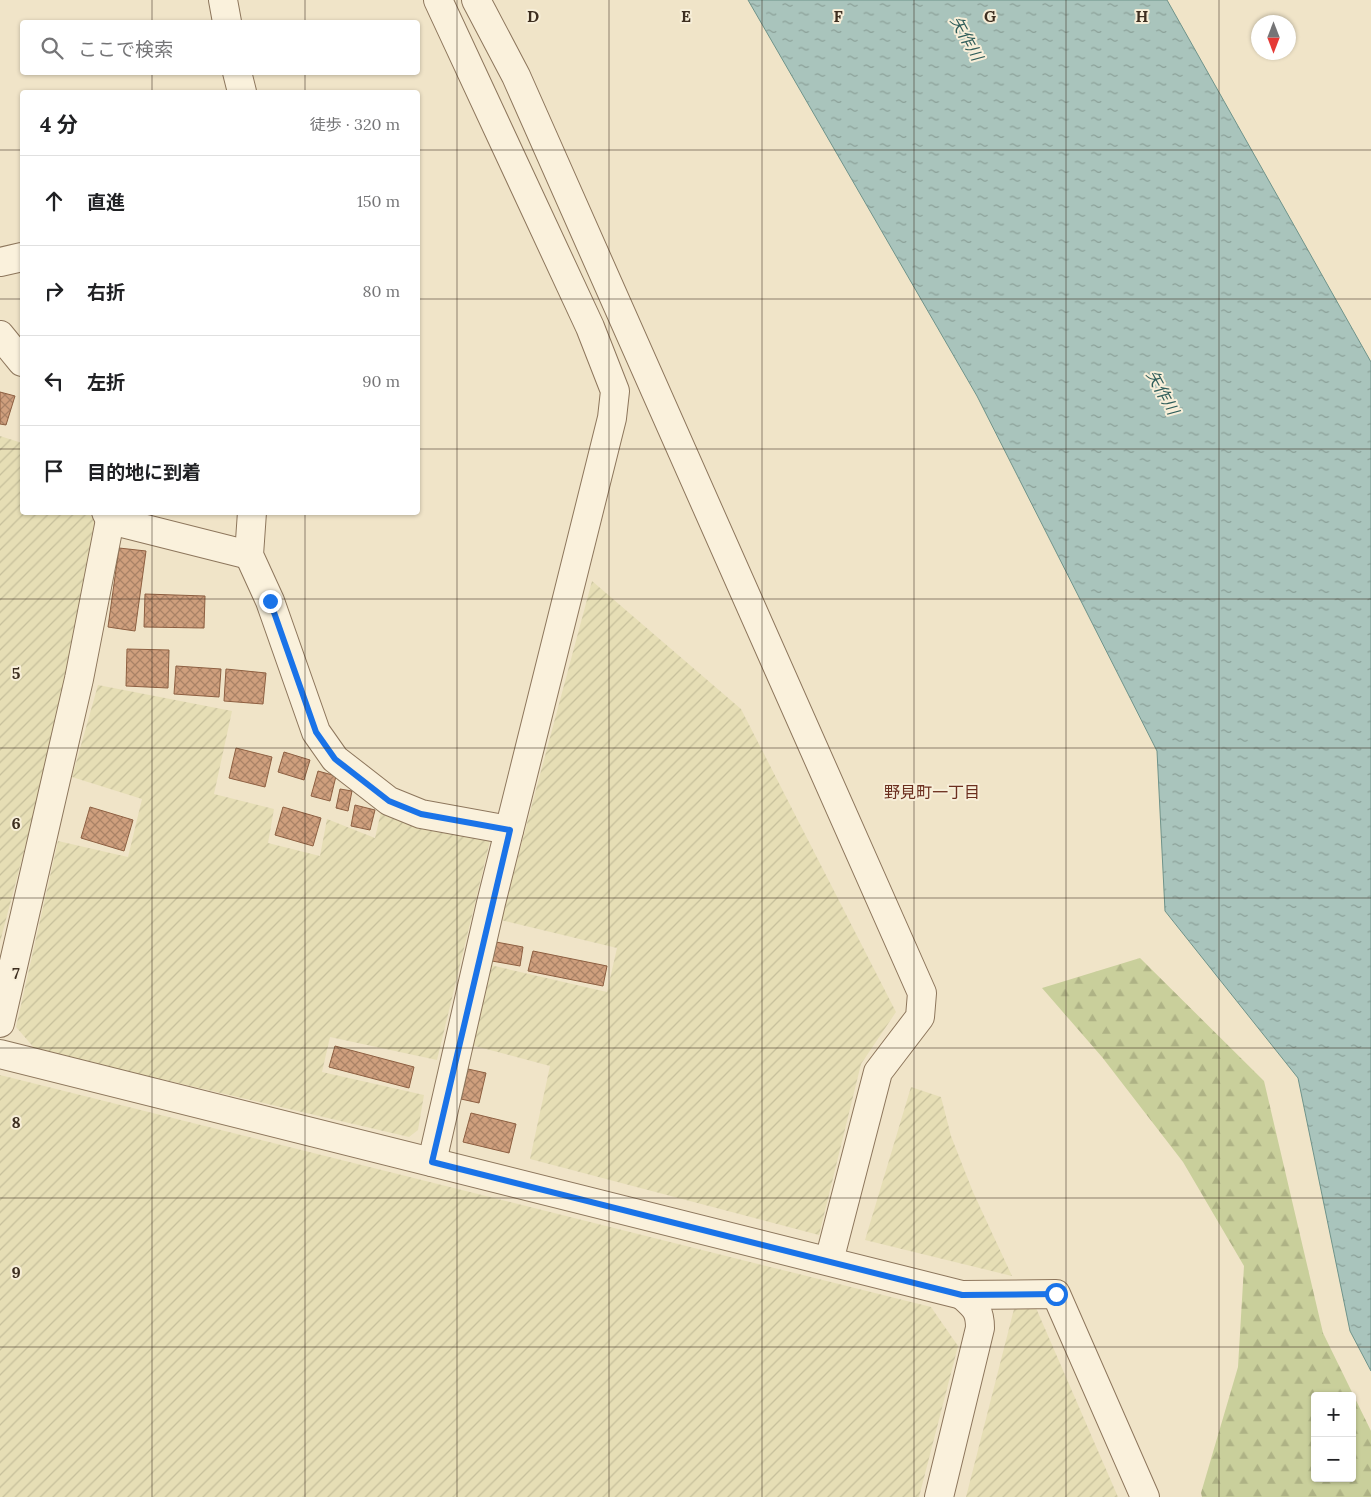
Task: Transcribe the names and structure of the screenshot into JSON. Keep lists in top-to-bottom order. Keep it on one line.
{"districts":["野見町一丁目"],"water":["矢作川"],"north":"bottom","page":{"search":"ここで検索","heading":["4 分","徒歩 · 320 m"],"list":[["直進","150 m"],["右折","80 m"],["左折","90 m"],"目的地に到着"],"map_buttons":["+","−"]},"grid":{"columns":["D","E","F","G","H"],"rows":["5","6","7","8","9"]}}
